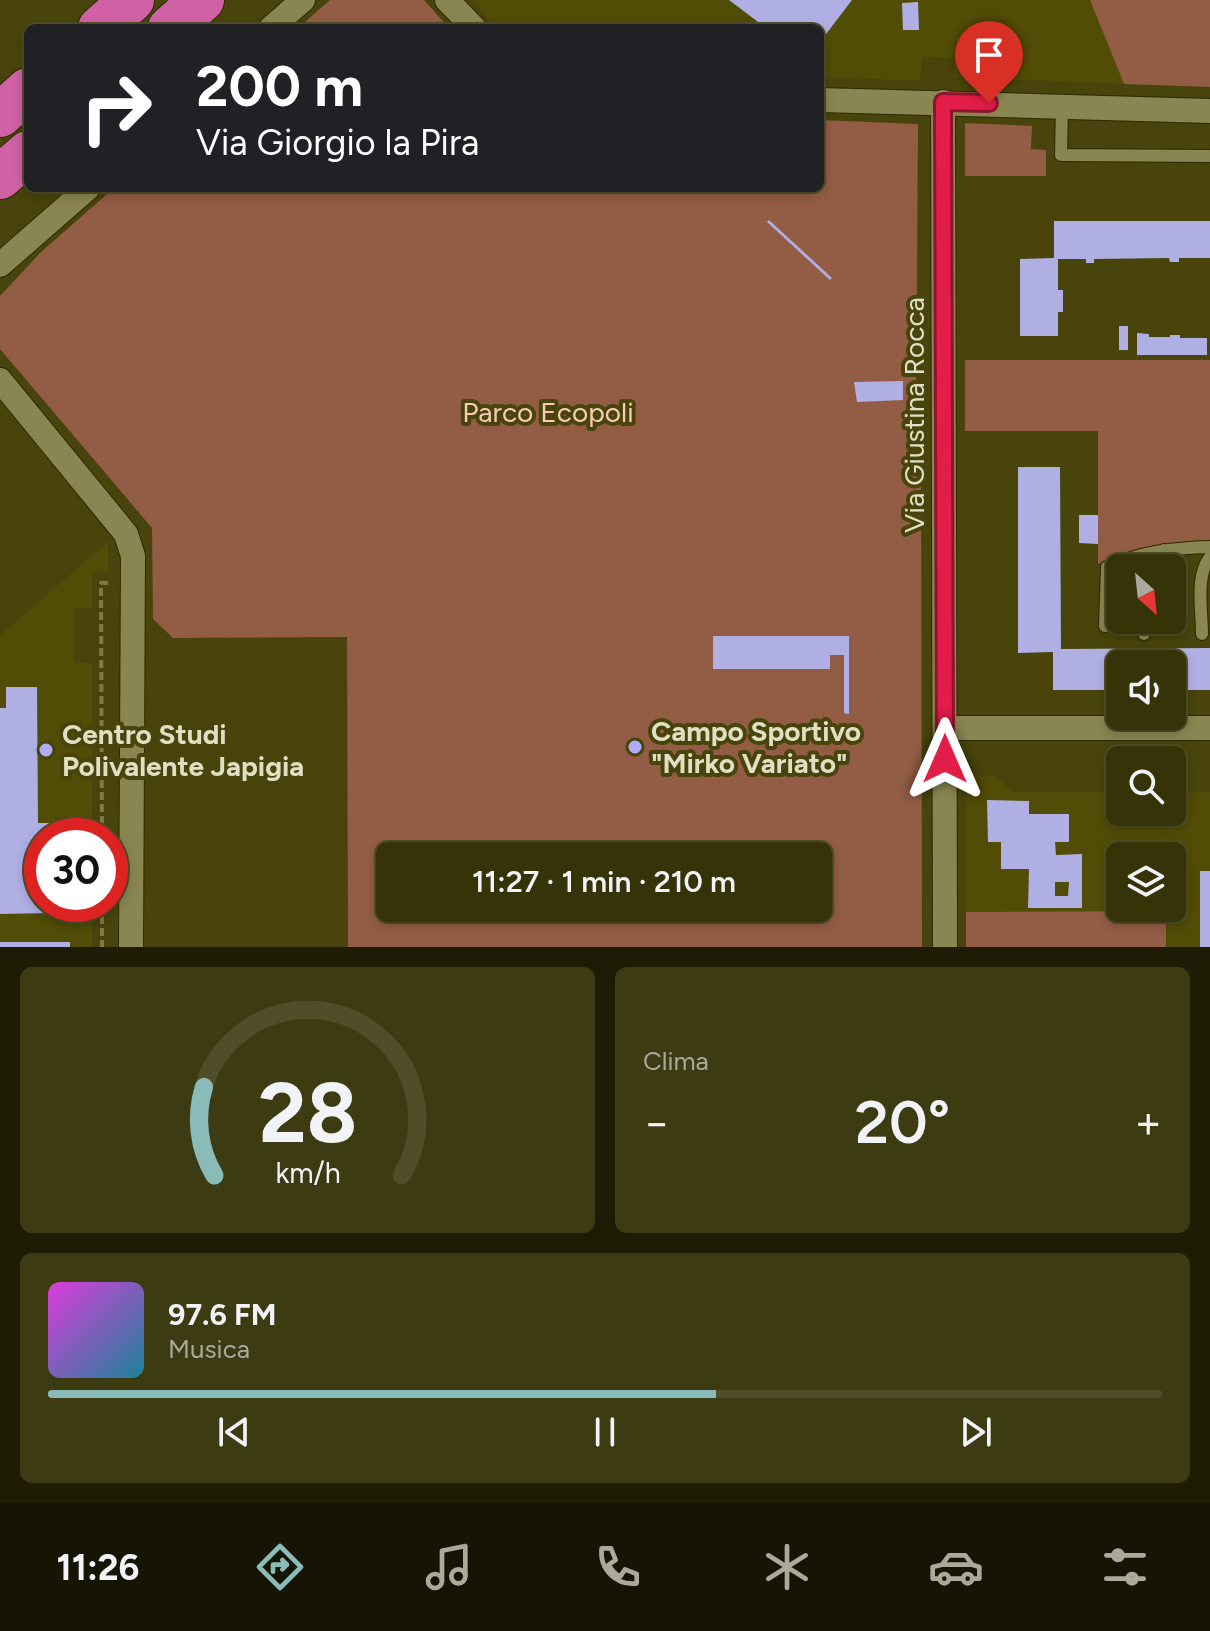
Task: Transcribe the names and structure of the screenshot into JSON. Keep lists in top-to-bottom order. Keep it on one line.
{"streets":{"street":["Via Giustina Rocca"]},"parks":["Parco Ecopoli"],"places":["Campo Sportivo \"Mirko Variato\"","Centro Studi Polivalente Japigia"],"north":"bottom right","page":{"turn":["200 m","Via Giorgio la Pira"],"limit":"30","trip":"11:27 · 1 min · 210 m","tile":"Clima","heat":["−","20°","+"],"song":["97.6 FM","Musica"],"tabs":"11:26","gauge":["28","km/h"]}}
